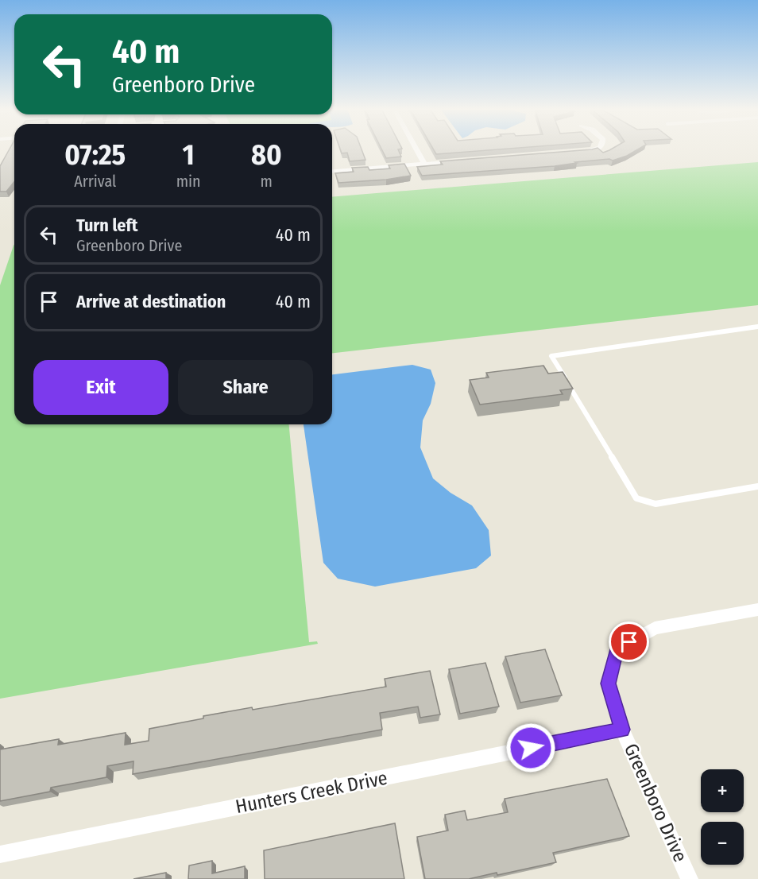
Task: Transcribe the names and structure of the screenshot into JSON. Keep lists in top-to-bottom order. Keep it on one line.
{"streets":{"street":["Hunters Creek Drive","Greenboro Drive"]},"crossings":[["Hunters Creek Drive","Greenboro Drive"]],"page":{"turn":["40 m","Greenboro Drive"],"eta":["07:25","Arrival","1","min","80","m"],"list":[{"name":"Turn left","note":"Greenboro Drive","value":"40 m"},{"name":"Arrive at destination","value":"40 m"}],"buttons":["Exit","Share"],"map_buttons":["+","−"]}}
